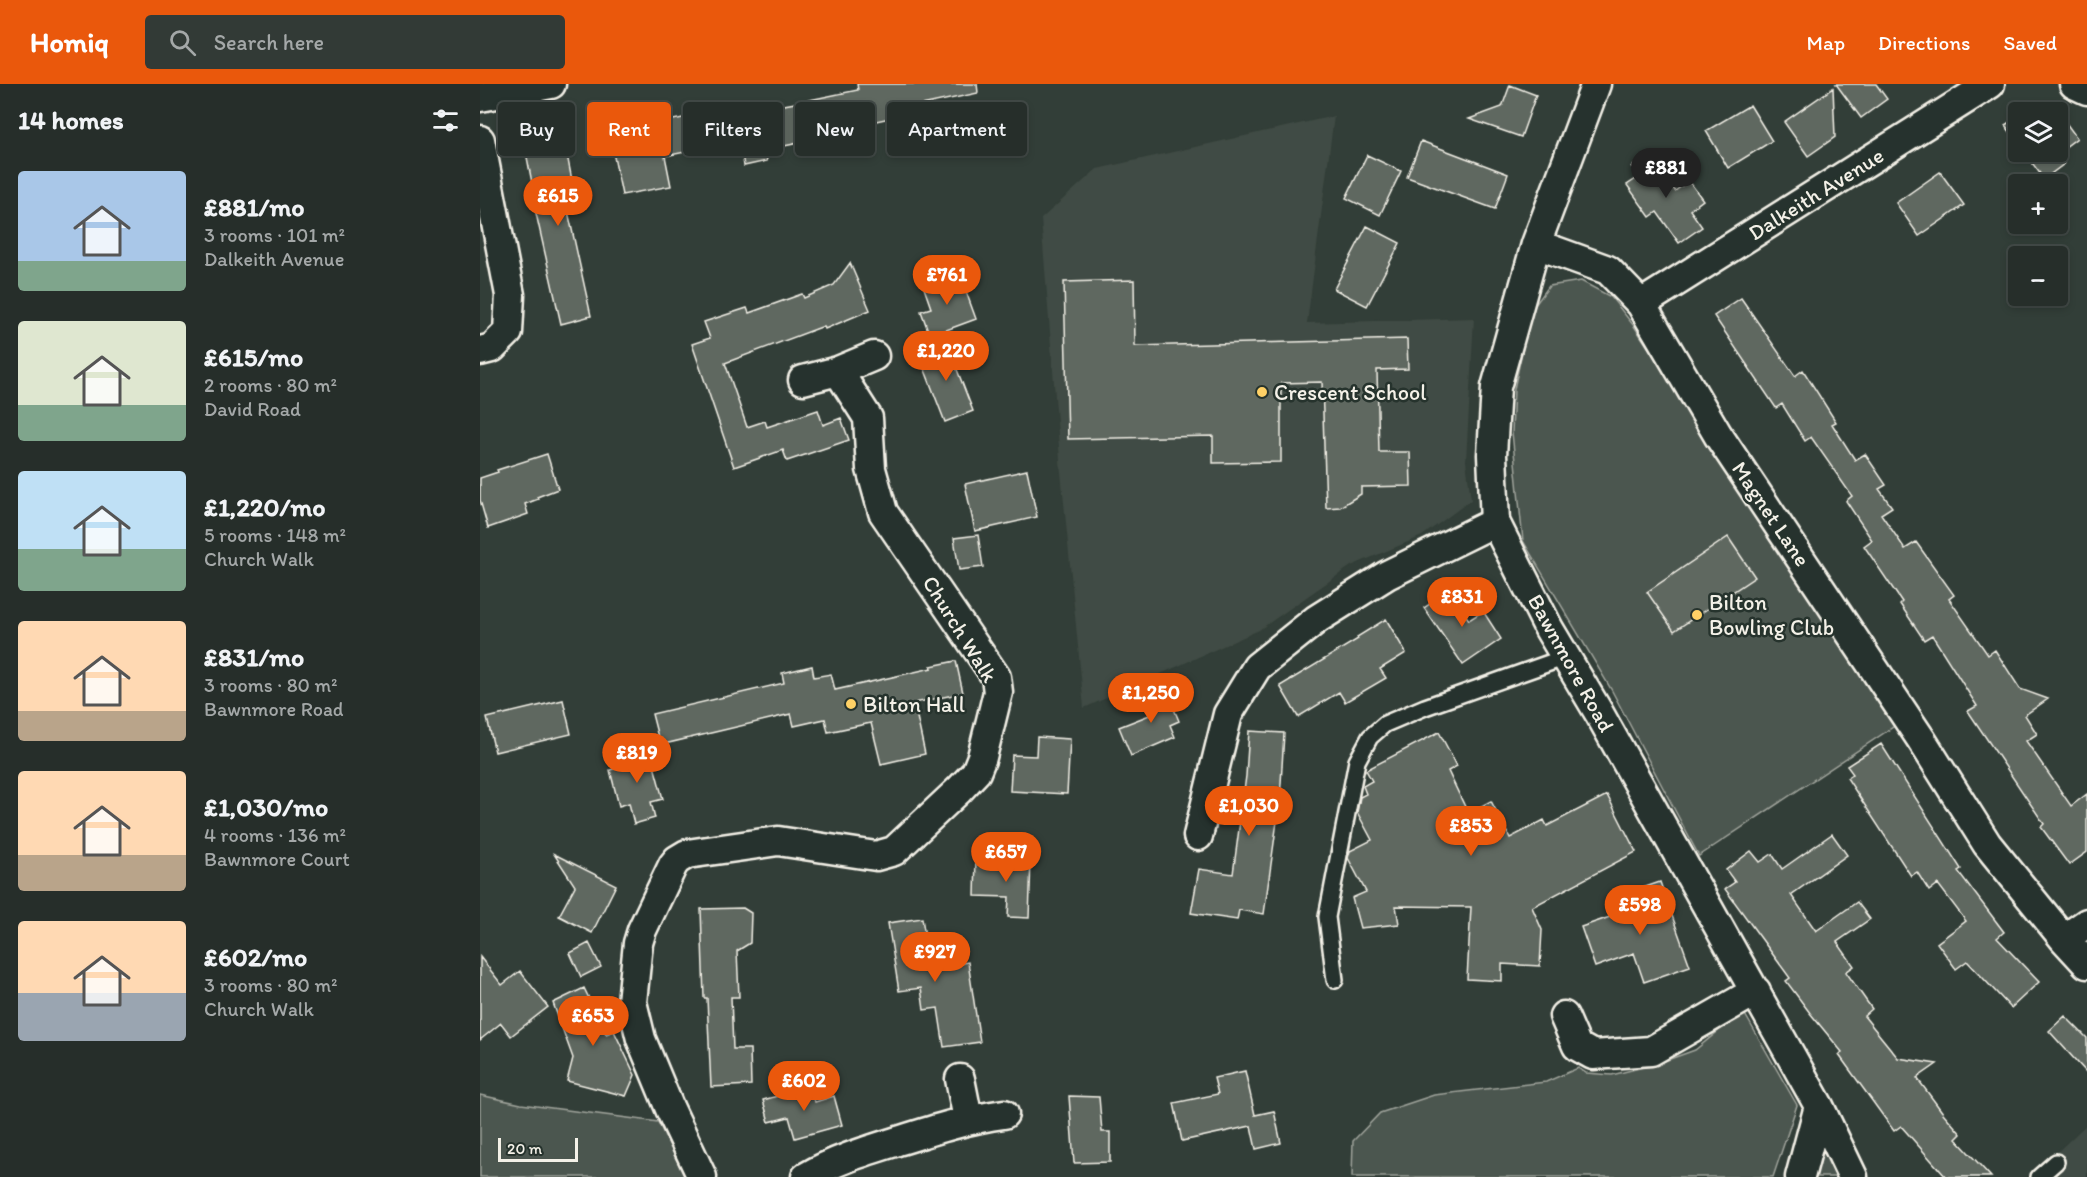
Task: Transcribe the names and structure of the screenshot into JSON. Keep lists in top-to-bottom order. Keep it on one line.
{"streets":{"street":["Dalkeith Avenue","Magnet Lane","Church Walk","Bawnmore Road"]},"crossings":[["Dalkeith Avenue","Magnet Lane"],["Magnet Lane","Bawnmore Road"]],"places":["Crescent School","Bilton Bowling Club","Bilton Hall"],"scale_bar":"20 m","page":{"header":"Homiq","search":"Search here","nav":["Map","Directions","Saved"],"heading":"14 homes","map_buttons":["+","−"],"chip":["Buy","Rent","Filters","New","Apartment"],"price":["£881","£615","£761","£1,220","£831","£1,250","£819","£1,030","£853","£657","£598","£927","£653","£602"],"list":[{"name":"£881/mo","note":"3 rooms · 101 m² · Dalkeith Avenue"},{"name":"£615/mo","note":"2 rooms · 80 m² · David Road"},{"name":"£1,220/mo","note":"5 rooms · 148 m² · Church Walk"},{"name":"£831/mo","note":"3 rooms · 80 m² · Bawnmore Road"},{"name":"£1,030/mo","note":"4 rooms · 136 m² · Bawnmore Court"},{"name":"£602/mo","note":"3 rooms · 80 m² · Church Walk"}],"scale":"20 m"}}
